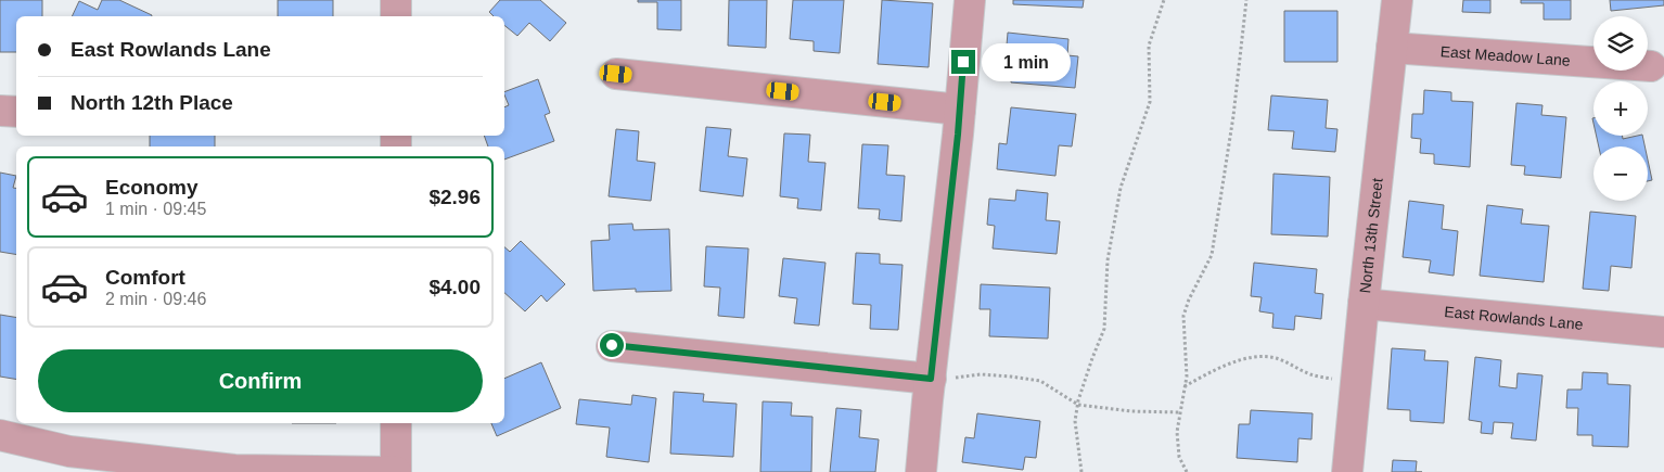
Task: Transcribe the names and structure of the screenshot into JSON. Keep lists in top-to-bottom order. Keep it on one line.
{"streets":{"street":["East Meadow Lane","North 13th Street","East Rowlands Lane"]},"crossings":[["East Meadow Lane","North 13th Street"],["North 13th Street","East Rowlands Lane"]],"page":{"map_buttons":["+","−"],"banner":["East Rowlands Lane","North 12th Place"],"bubble":"1 min","list":[{"name":"Economy","note":"1 min · 09:45","value":"$2.96"},{"name":"Comfort","note":"2 min · 09:46","value":"$4.00"}],"buttons":"Confirm"}}
